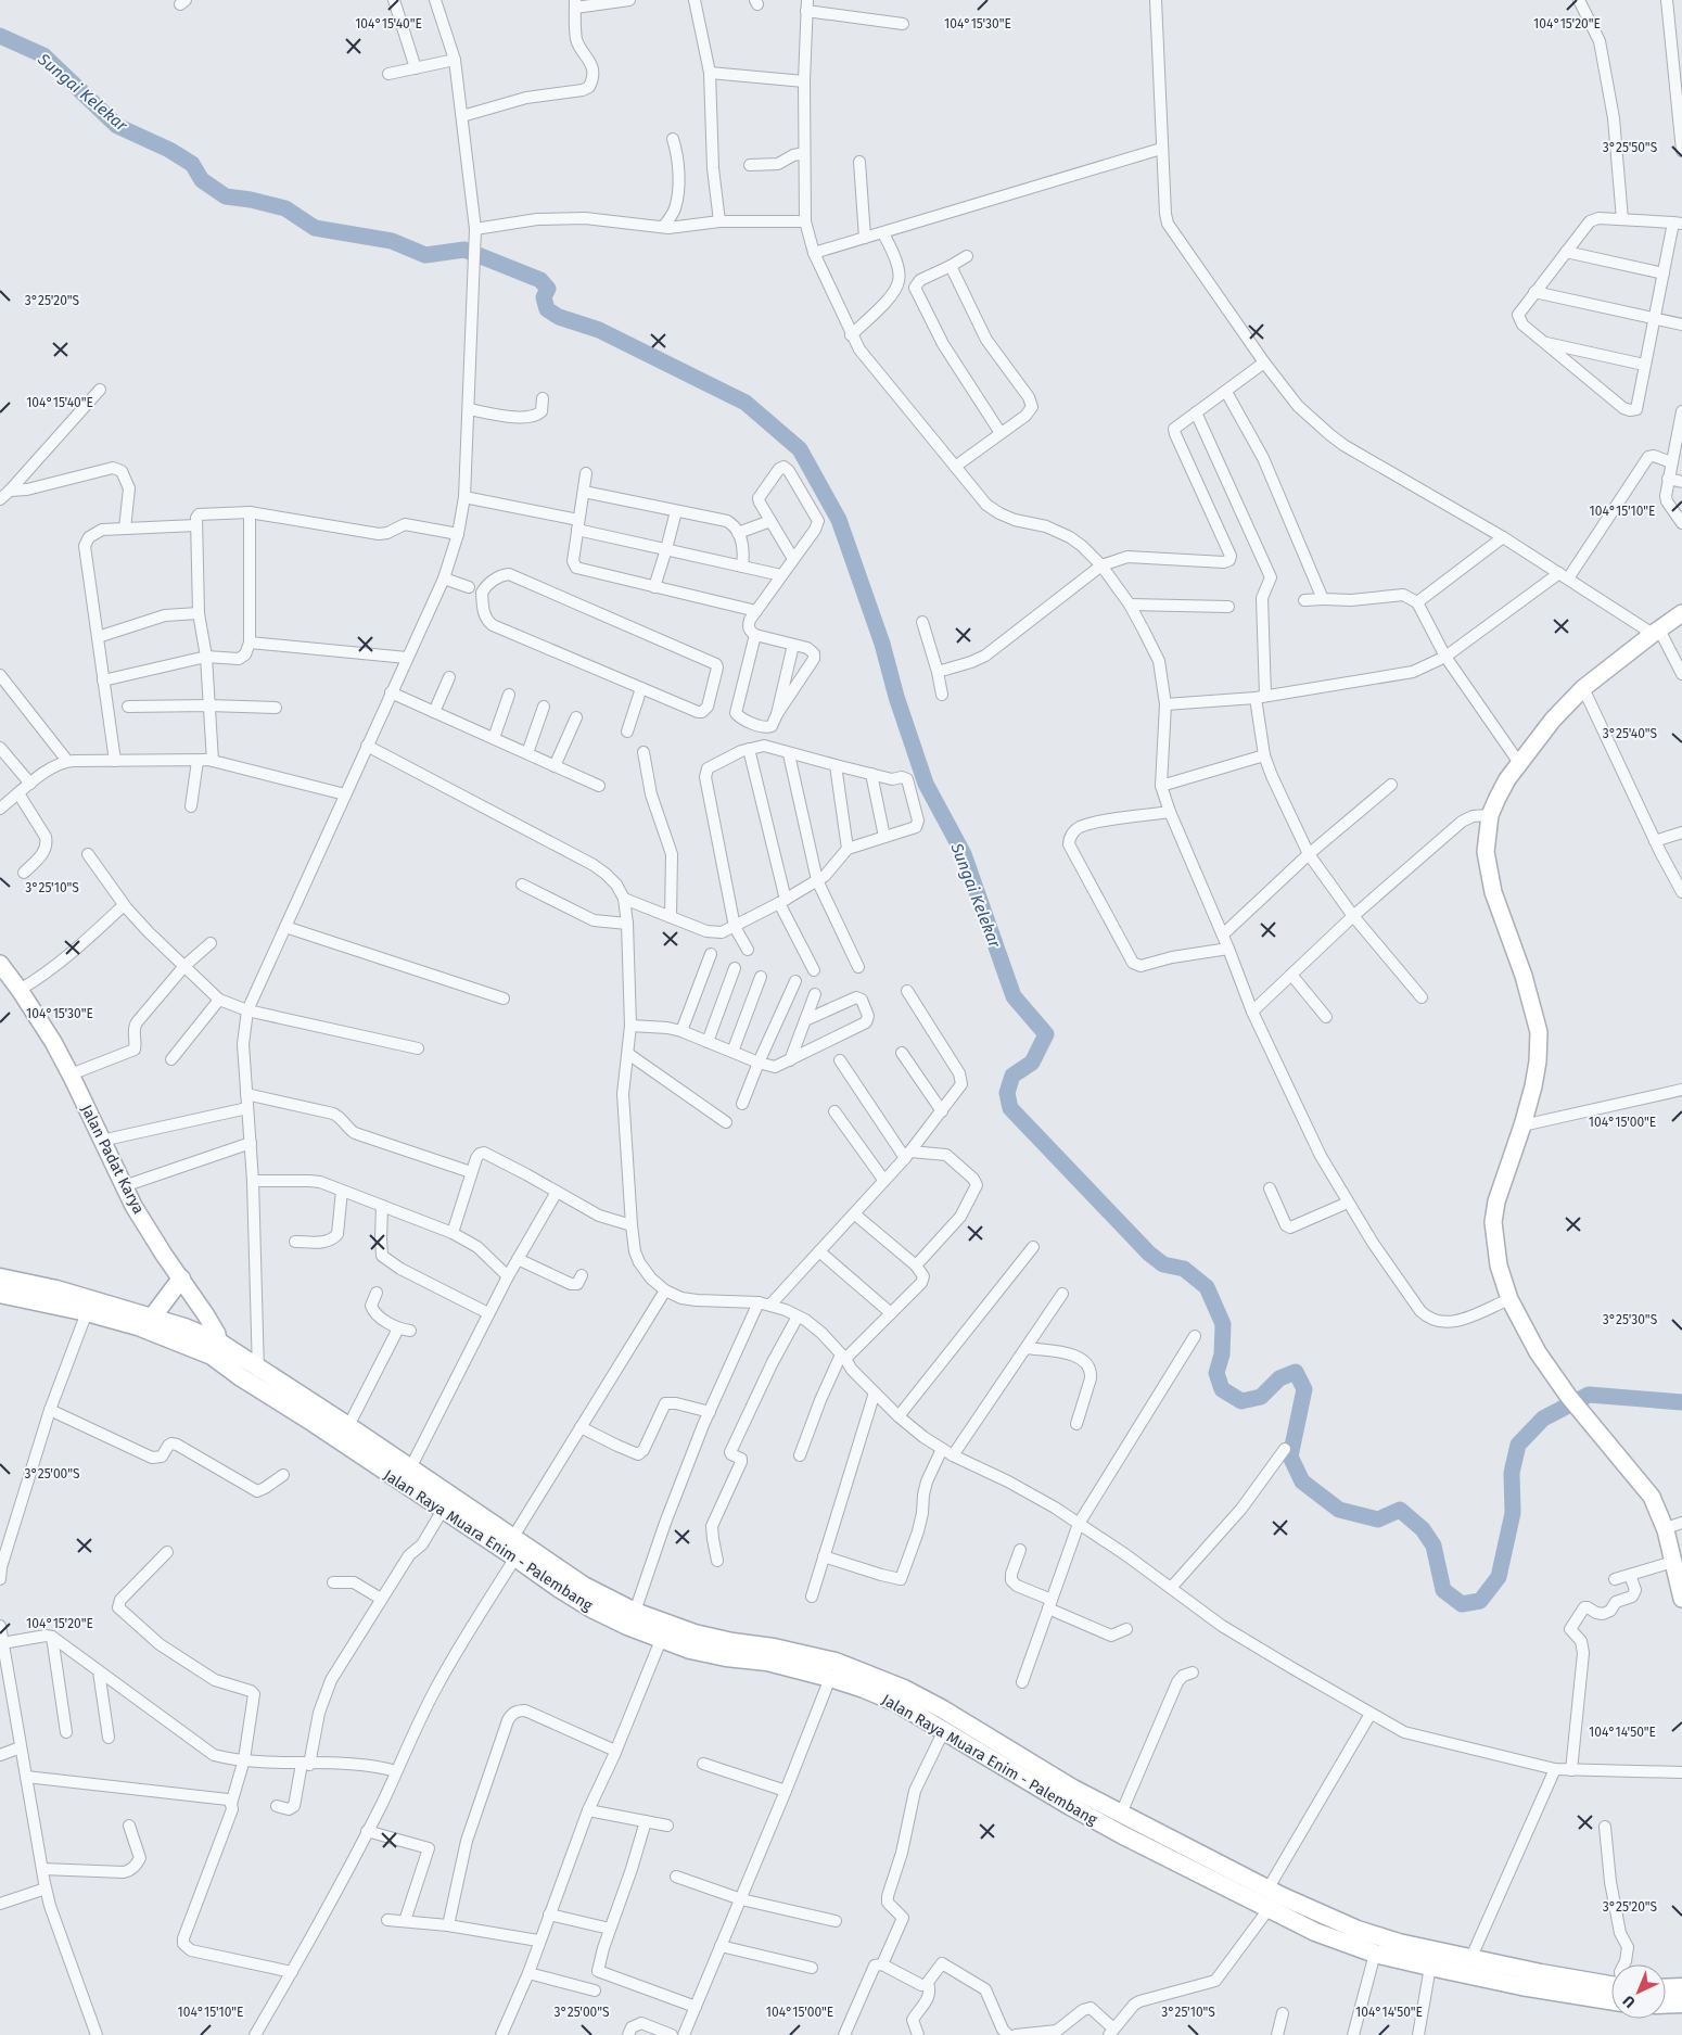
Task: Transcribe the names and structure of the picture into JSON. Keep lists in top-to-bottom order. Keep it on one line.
{"streets":{"main road":["Jalan Raya Muara Enim - Palembang"],"street":["Jalan Padat Karya"]},"crossings":[["Jalan Padat Karya","Jalan Raya Muara Enim - Palembang"]],"water":["Sungai Kelekar"],"north":"bottom left","coordinates":["104°15'20\"E","104°15'40\"E","104°15'30\"E","3°25'50\"S","3°25'20\"S","104°15'10\"E","3°25'40\"S","3°25'10\"S","104°15'00\"E","3°25'30\"S","3°25'00\"S","104°14'50\"E"]}
